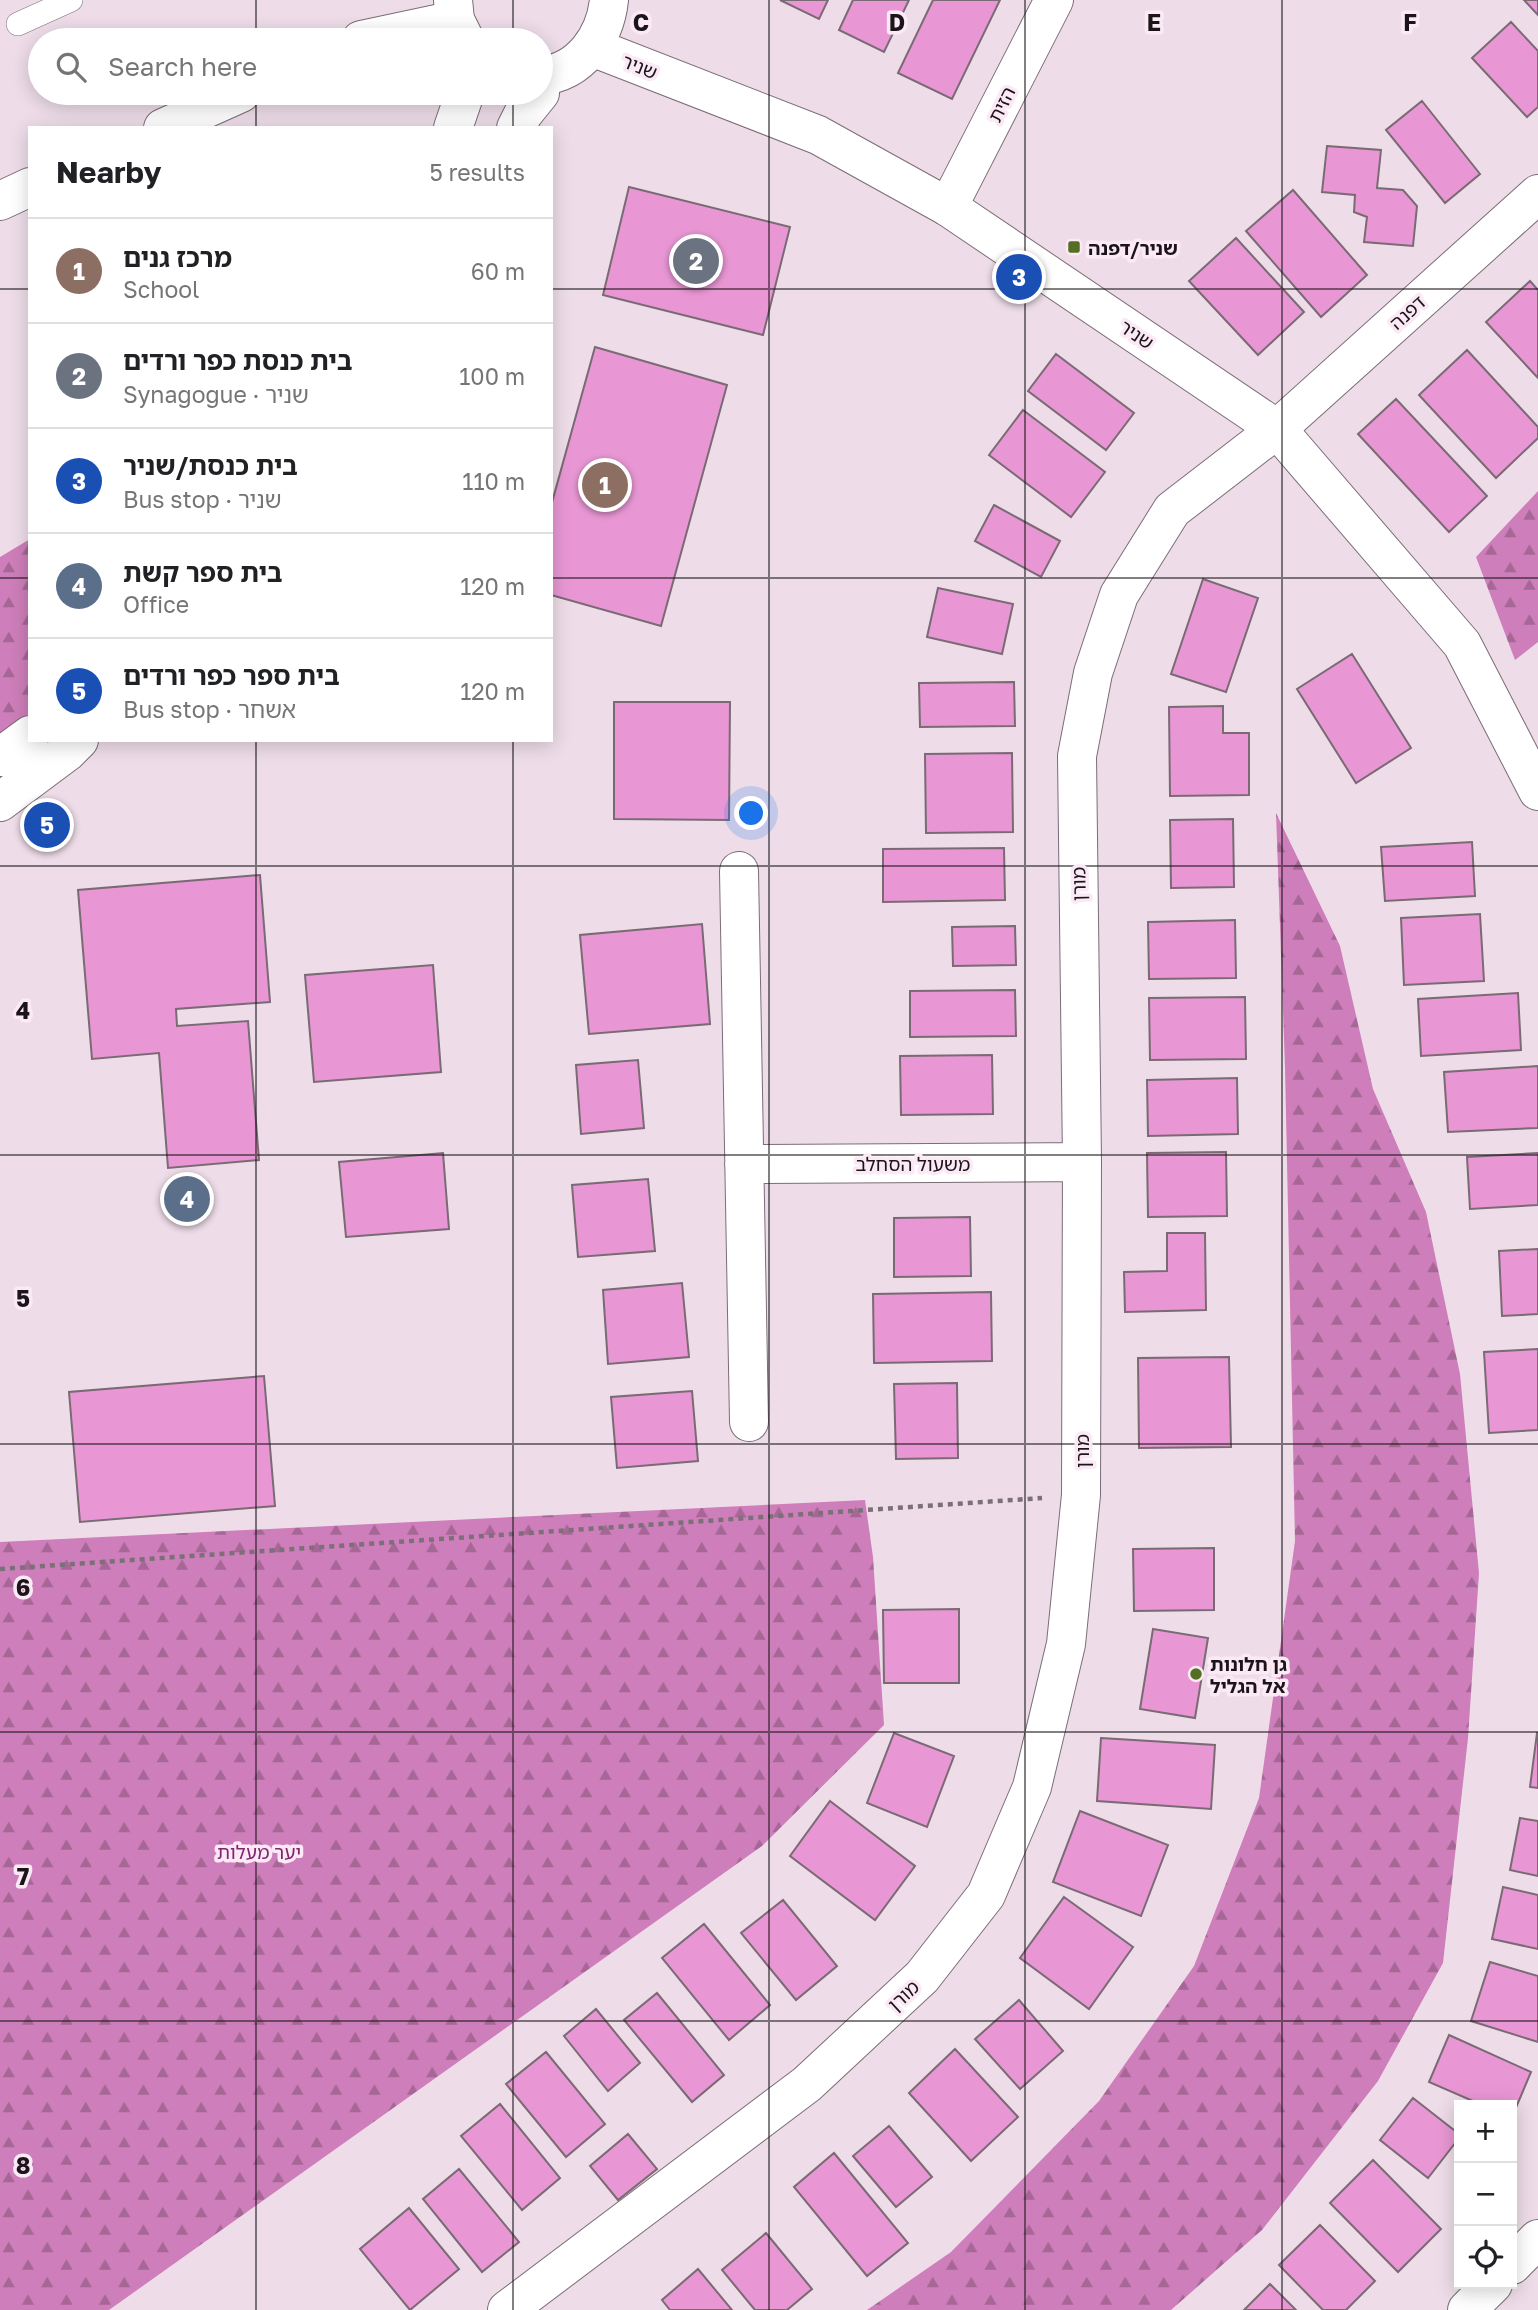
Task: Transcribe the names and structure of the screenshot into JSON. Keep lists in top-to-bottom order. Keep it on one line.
{"streets":{"street":["שניר","הזית","דפנה","מורן","משעול הסחלב"]},"crossings":[["שניר","הזית"],["שניר","דפנה"],["שניר","מורן"],["דפנה","מורן"],["מורן","משעול הסחלב"]],"parks":["יער מעלות"],"places":{"transit":["שניר/דפנה"],"other":["גן חלונות אל הגליל"]},"page":{"search":"Search here","heading":["Nearby","5 results"],"list":[{"mark":"1","name":"מרכז גנים","note":"School","value":"60 m"},{"mark":"2","name":"בית כנסת כפר ורדים","note":"Synagogue · שניר","value":"100 m"},{"mark":"3","name":"בית כנסת/שניר","note":"Bus stop · שניר","value":"110 m"},{"mark":"4","name":"בית ספר קשת","note":"Office","value":"120 m"},{"mark":"5","name":"בית ספר כפר ורדים","note":"Bus stop · אשחר","value":"120 m"}],"pins":["2","3","1","5","4"],"map_buttons":["+","−"]},"grid":{"columns":["C","D","E","F"],"rows":["4","5","6","7","8"]}}
